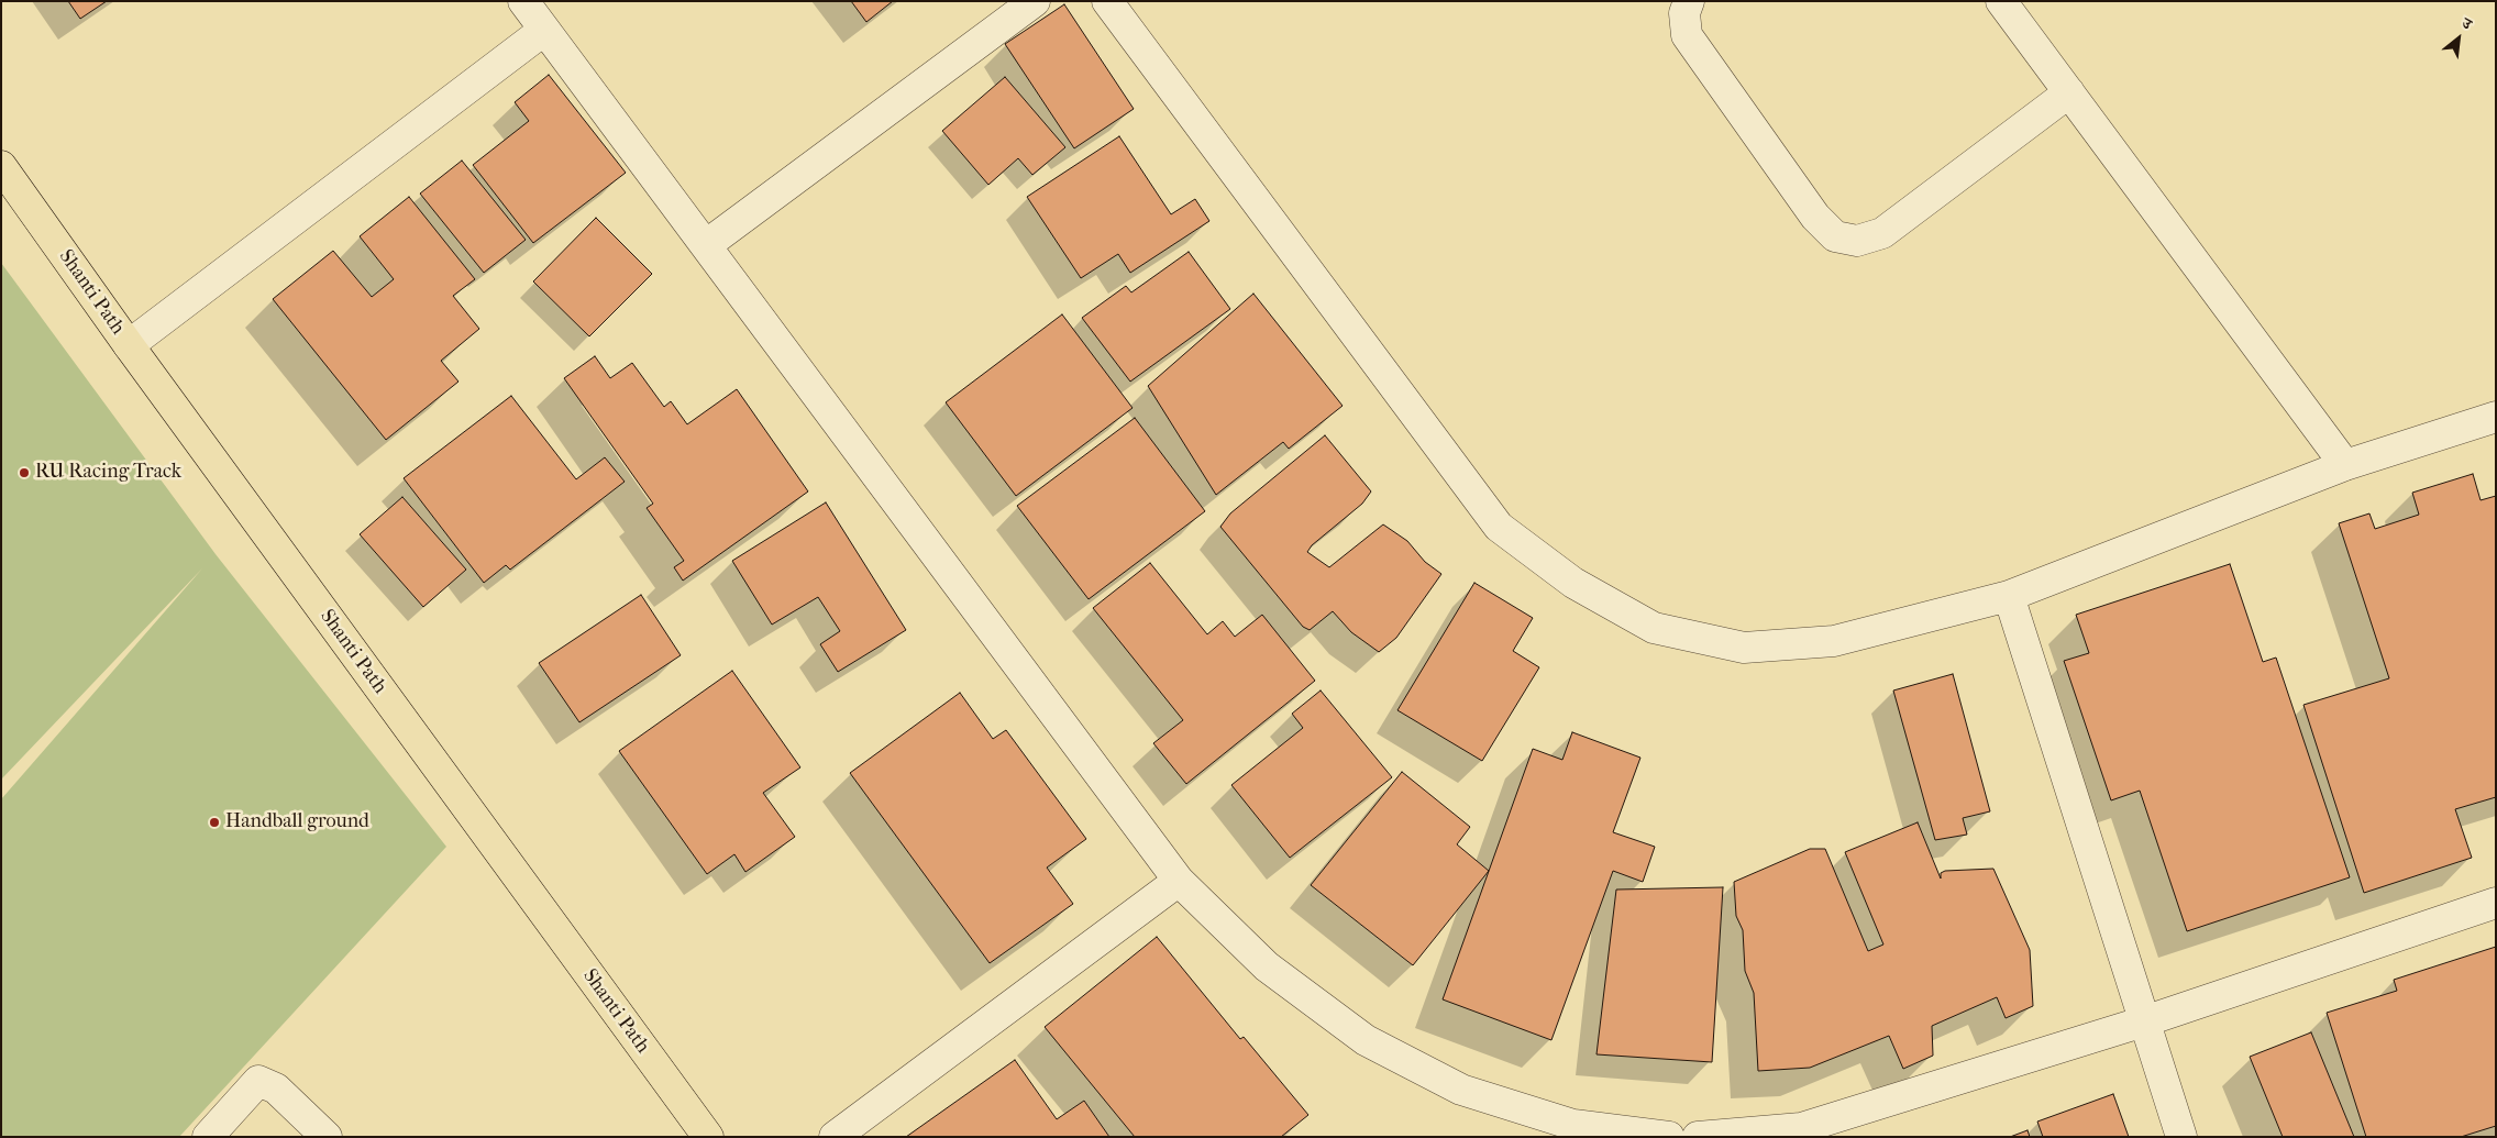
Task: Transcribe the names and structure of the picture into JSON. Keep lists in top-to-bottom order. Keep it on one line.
{"streets":{"main road":["Shanti Path"]},"places":["RU Racing Track","Handball ground"],"north":"top right"}
